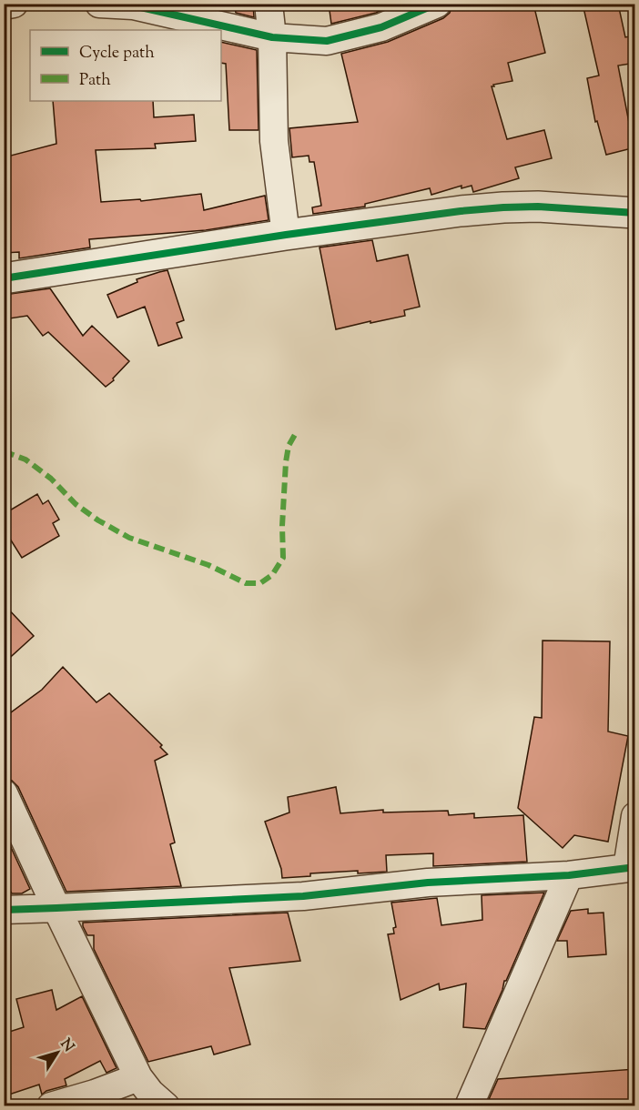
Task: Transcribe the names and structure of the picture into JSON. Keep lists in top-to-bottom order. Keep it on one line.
{"legend":["Cycle path","Path"],"north":"top right"}
